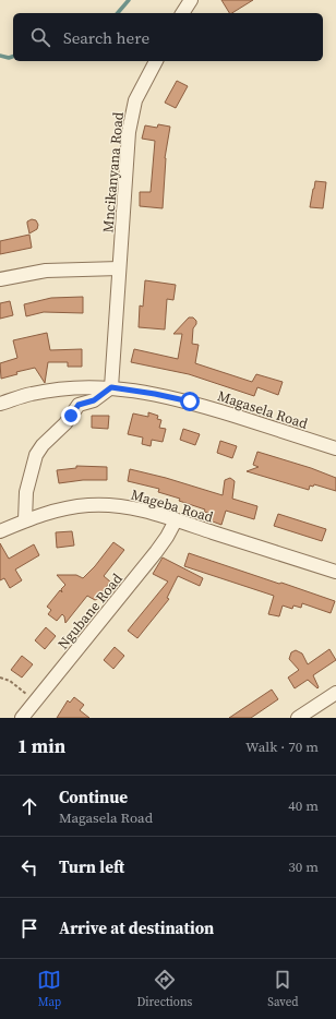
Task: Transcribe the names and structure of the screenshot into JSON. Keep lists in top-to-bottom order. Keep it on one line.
{"streets":{"street":["Mncikanyana Road","Magasela Road","Mageba Road","Ngubane Road"]},"crossings":[["Mncikanyana Road","Magasela Road"],["Mageba Road","Ngubane Road"]],"page":{"search":"Search here","heading":["1 min","Walk · 70 m"],"list":[["Continue","Magasela Road","40 m"],["Turn left","30 m"],"Arrive at destination"],"nav":["Map","Directions","Saved"]}}
